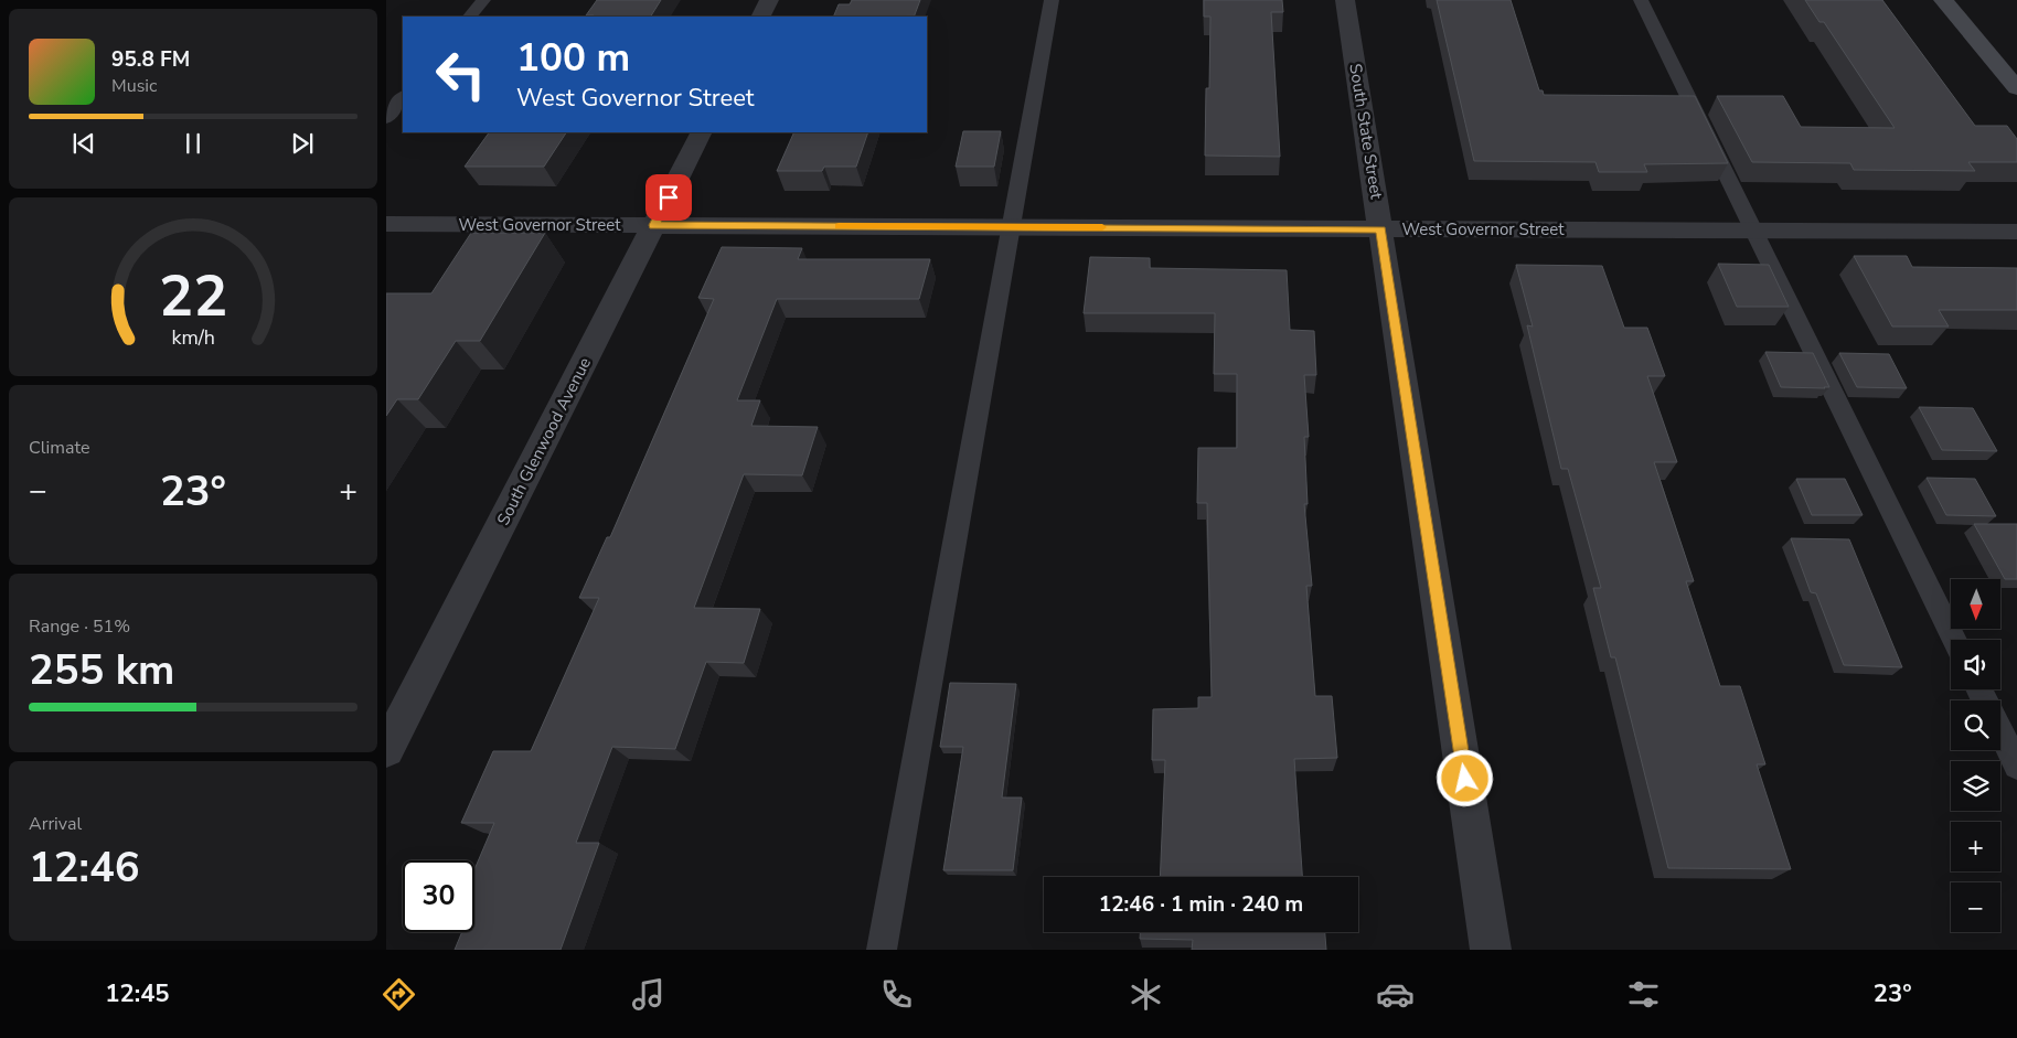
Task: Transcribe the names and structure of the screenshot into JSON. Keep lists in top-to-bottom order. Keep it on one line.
{"streets":{"street":["South State Street","West Governor Street","South Glenwood Avenue"]},"crossings":[["South State Street","West Governor Street"],["West Governor Street","South Glenwood Avenue"]],"north":"bottom","page":{"turn":["100 m","West Governor Street"],"song":["95.8 FM","Music"],"tile":["Climate",["Range · 51%","255 km"],["Arrival","12:46"]],"heat":["−","23°","+"],"map_buttons":["+","−"],"limit":"30","trip":"12:46 · 1 min · 240 m","tabs":["12:45","23°"],"gauge":["22","km/h"]}}
